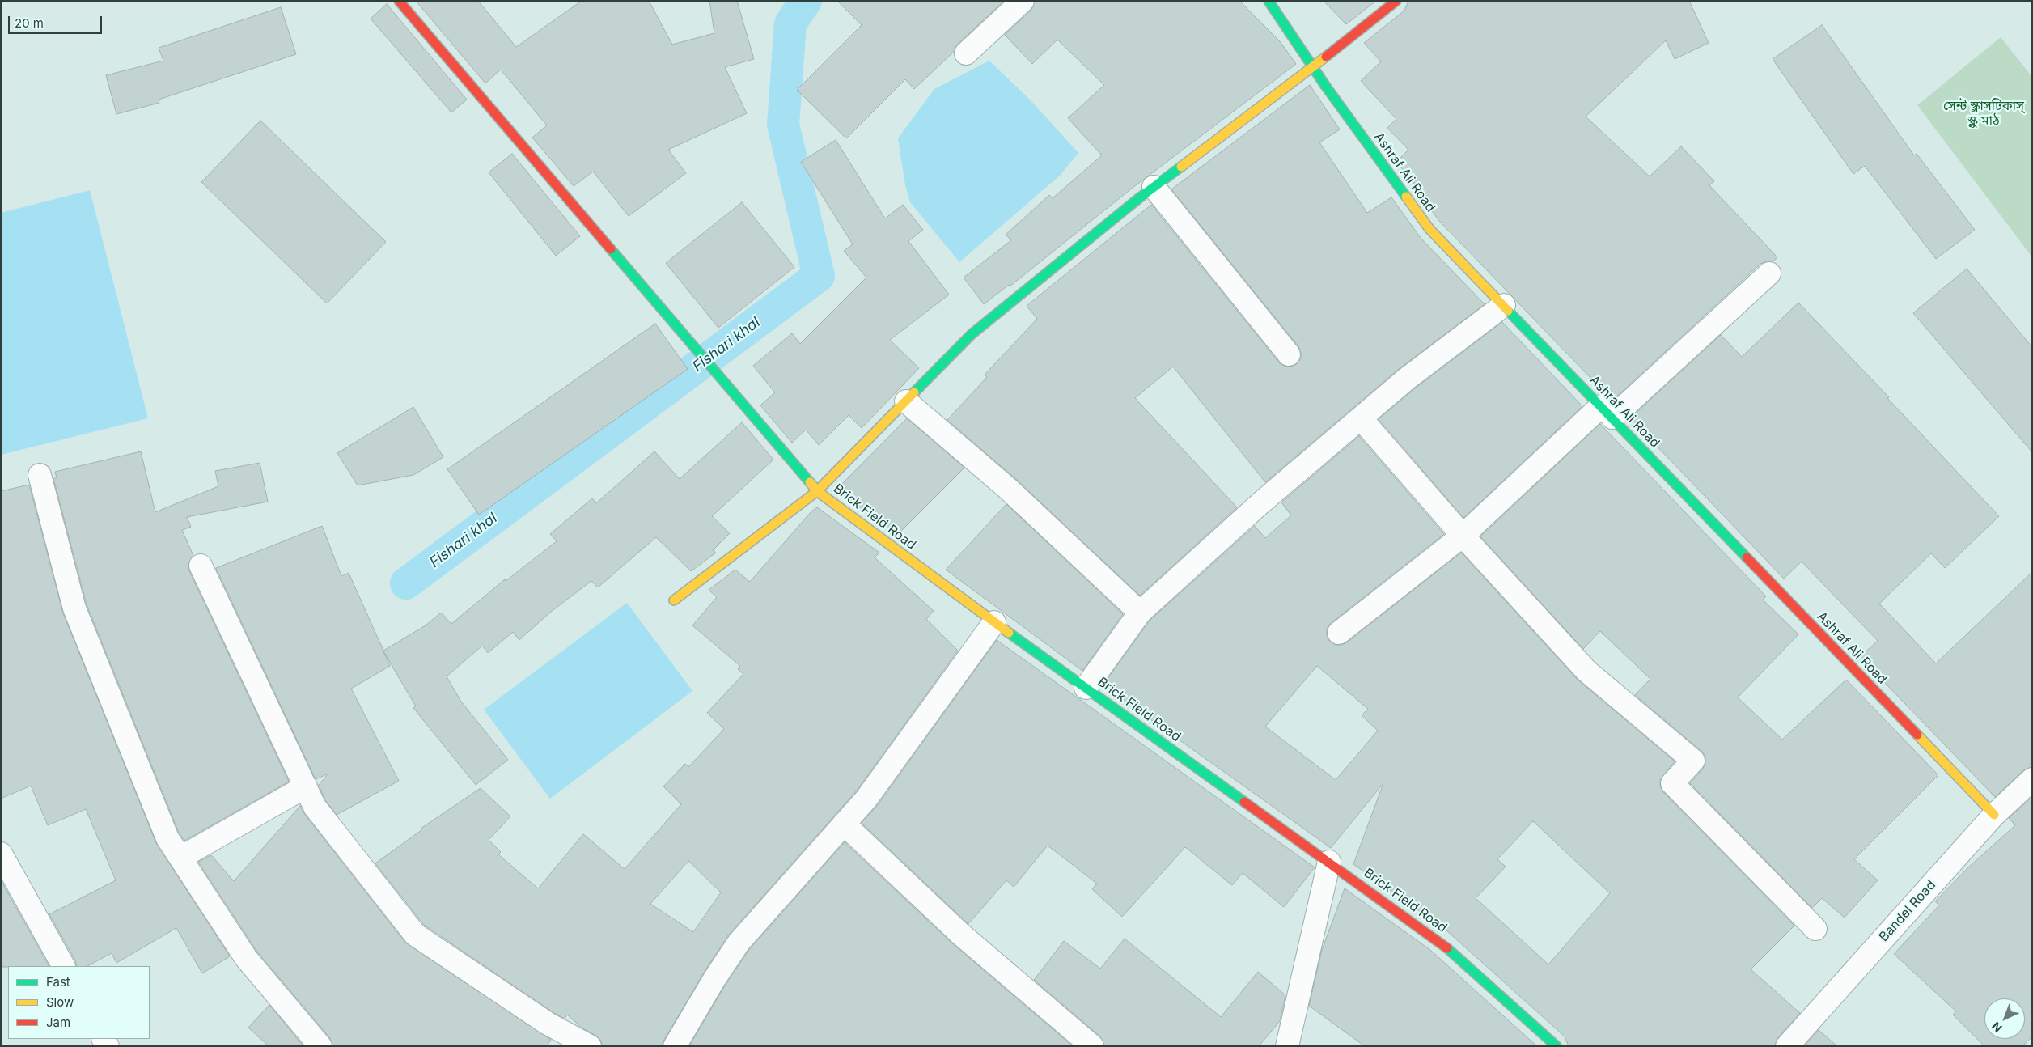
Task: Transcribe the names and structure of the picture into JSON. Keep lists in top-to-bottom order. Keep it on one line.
{"streets":{"street":["Ashraf Ali Road","Brick Field Road","Bandel Road"]},"crossings":[["Ashraf Ali Road","Bandel Road"]],"water":["Fishari khal"],"parks":["সেন্ট স্কলাসটিকাস্ স্কুল মাঠ"],"legend":["Fast","Slow","Jam"],"scale_bar":"20 m","north":"bottom left"}
